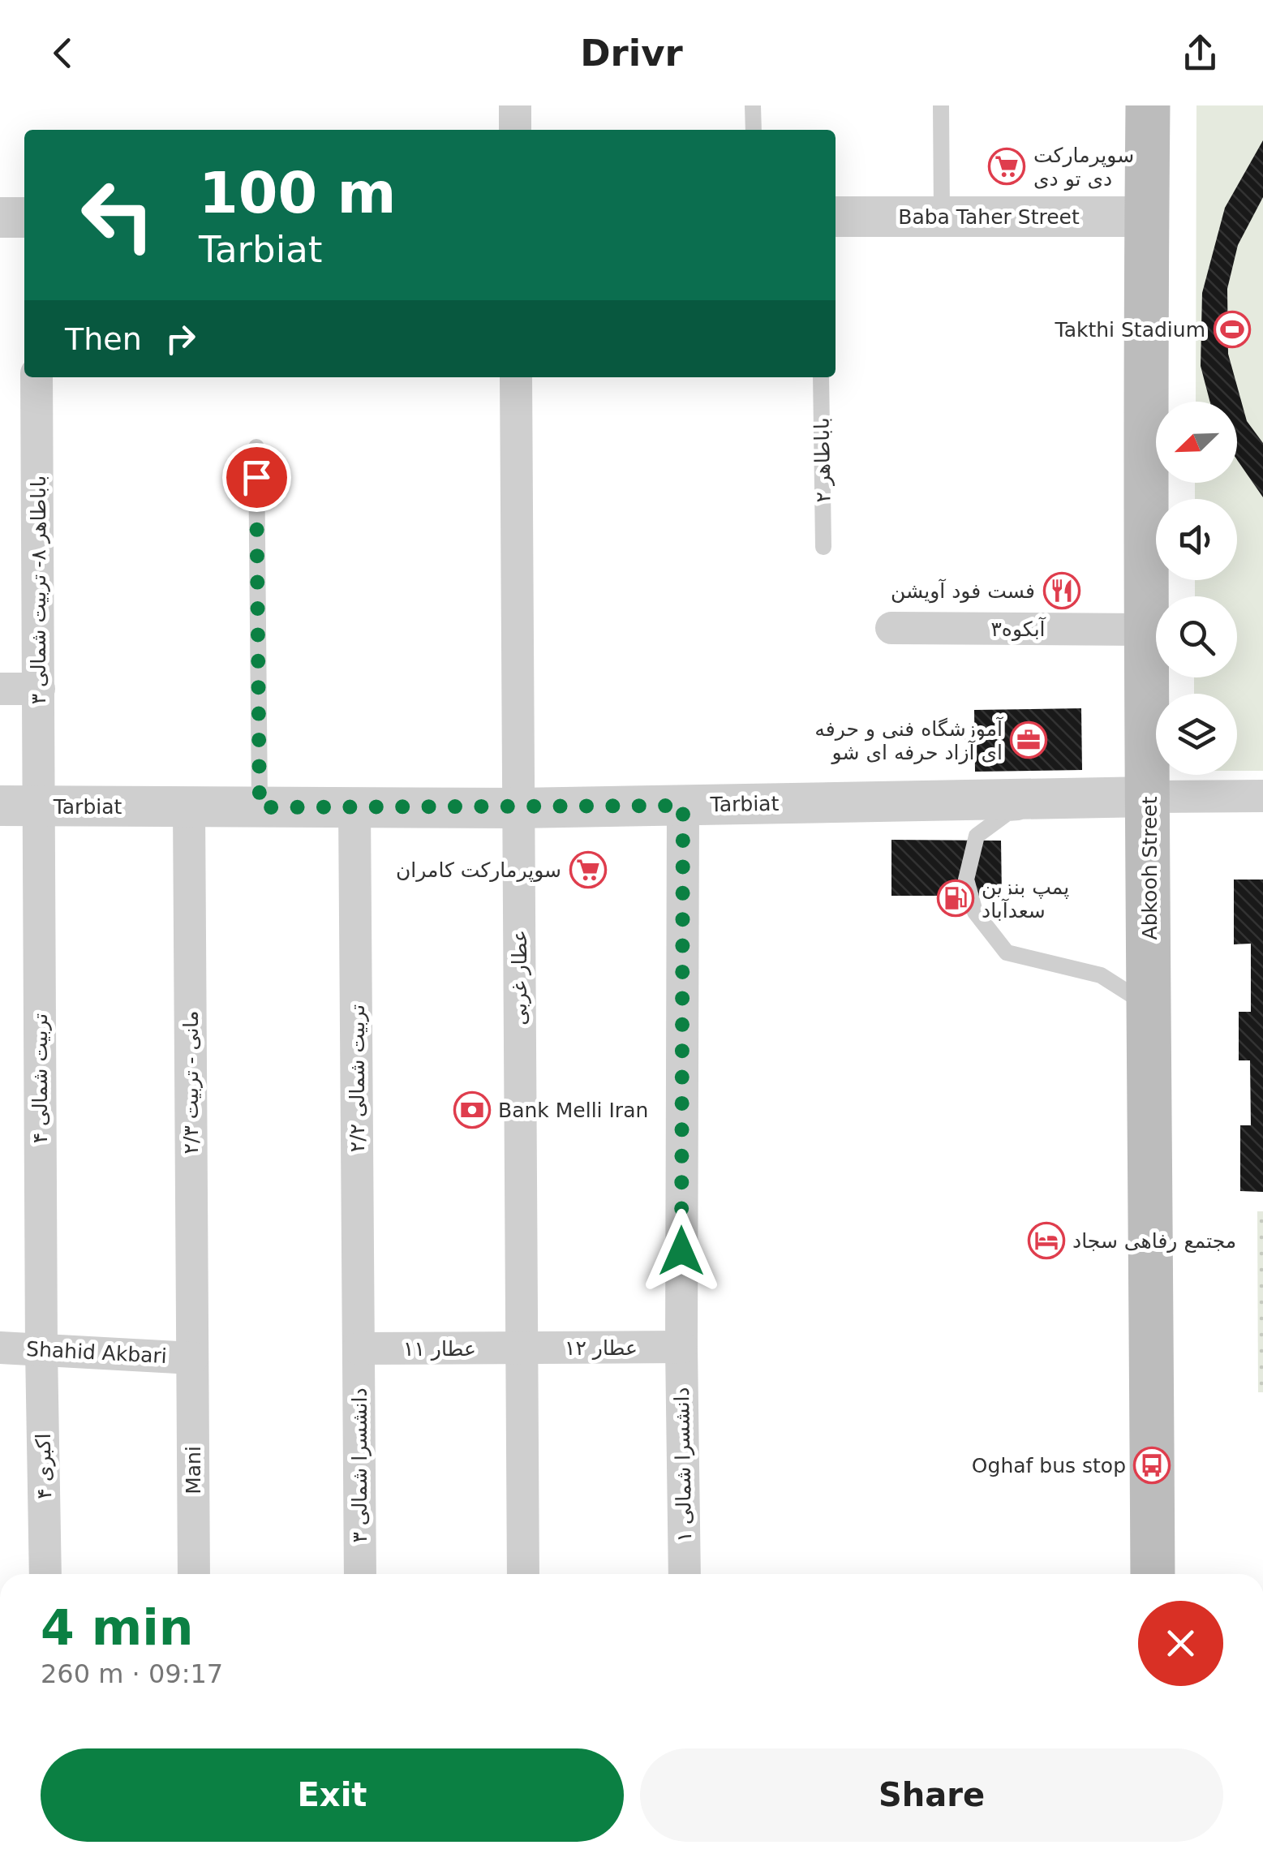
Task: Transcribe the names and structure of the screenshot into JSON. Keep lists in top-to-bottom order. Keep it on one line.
{"streets":{"main road":["Abkooh Street"],"street":["Baba Taher Street","باباطاهر ۸- تربیت شمالی ۳","آبکوه۳","Tarbiat","عطار غربی","تربیت شمالی ۴","تربیت شمالی ۲/۲","مانی - تربیت ۲/۳","عطار ۱۲","عطار ۱۱","Shahid Akbari","دانشسرا شمالی ۱","دانشسرا شمالی ۳","اکبری ۴","Mani"],"lane":["باباطاهر ۲"]},"crossings":[["Baba Taher Street","Abkooh Street"],["باباطاهر ۸- تربیت شمالی ۳","Tarbiat"],["باباطاهر ۸- تربیت شمالی ۳","تربیت شمالی ۴"],["آبکوه۳","Abkooh Street"],["Tarbiat","Abkooh Street"],["Tarbiat","عطار غربی"],["Tarbiat","تربیت شمالی ۴"],["Tarbiat","تربیت شمالی ۲/۲"],["Tarbiat","مانی - تربیت ۲/۳"],["Tarbiat","دانشسرا شمالی ۱"],["عطار غربی","عطار ۱۲"],["عطار غربی","عطار ۱۱"],["تربیت شمالی ۴","Shahid Akbari"],["تربیت شمالی ۴","اکبری ۴"],["تربیت شمالی ۲/۲","عطار ۱۱"],["تربیت شمالی ۲/۲","دانشسرا شمالی ۳"],["مانی - تربیت ۲/۳","Shahid Akbari"],["مانی - تربیت ۲/۳","Mani"],["عطار ۱۲","عطار ۱۱"],["عطار ۱۲","دانشسرا شمالی ۱"],["عطار ۱۱","دانشسرا شمالی ۳"],["Shahid Akbari","اکبری ۴"],["Shahid Akbari","Mani"]],"places":{"supermarket":["سوپرمارکت دی تو دی","سوپرمارکت کامران"],"sports":["Takthi Stadium"],"restaurant":["فست فود آویشن"],"office":["آموزشگاه فنی و حرفه ای آزاد حرفه ای شو"],"fuel station":["پمپ بنزین سعدآباد"],"bank":["Bank Melli Iran"],"hotel":["مجتمع رفاهی سجاد"],"bus stop":["Oghaf bus stop"]},"north":"bottom left","page":{"header":"Drivr","turn":["100 m","Tarbiat"],"then":"Then","heading":["4 min","260 m · 09:17"],"buttons":["Exit","Share"]}}
